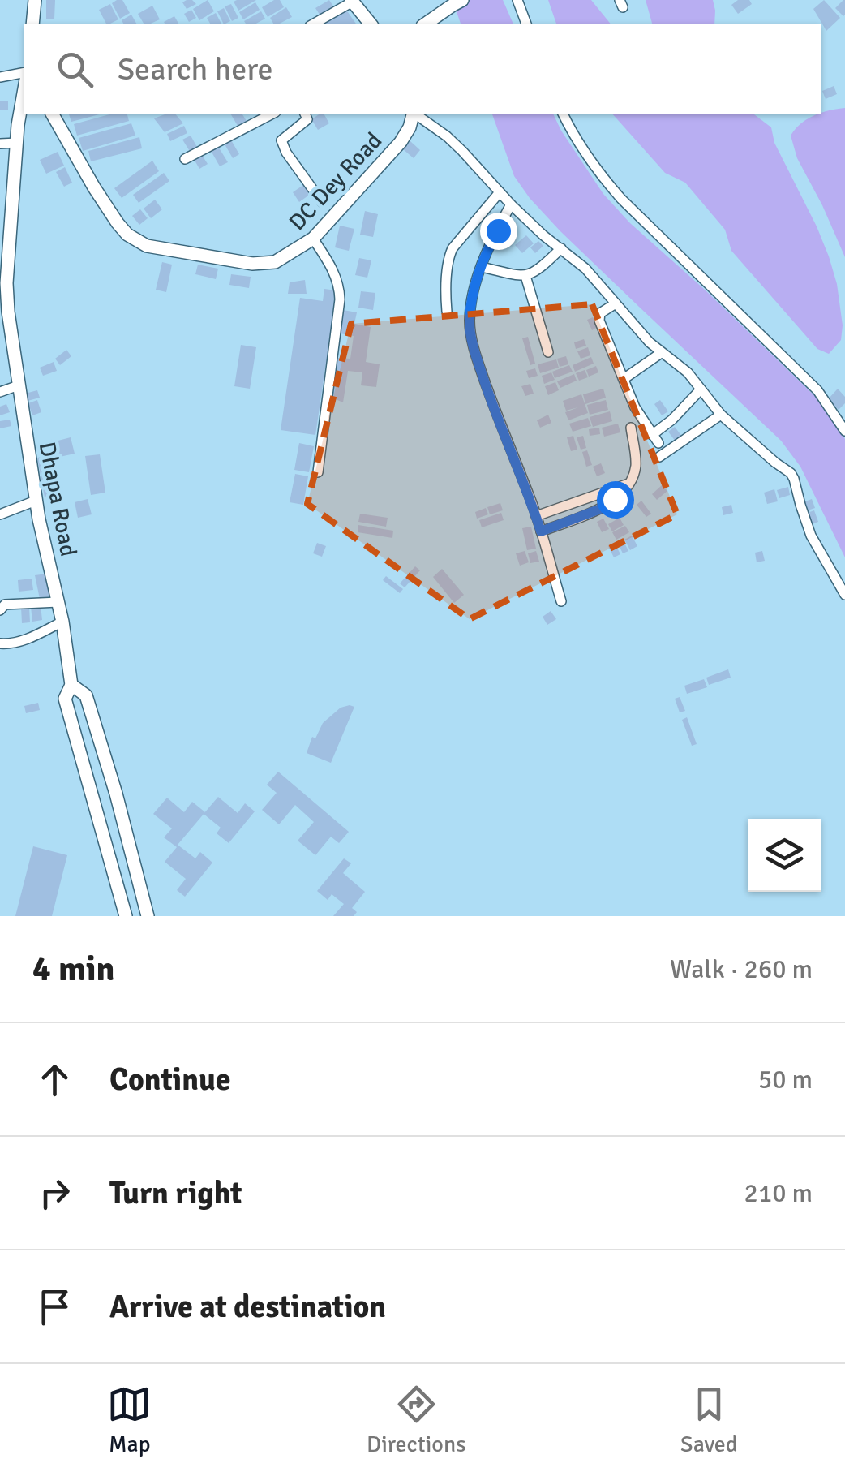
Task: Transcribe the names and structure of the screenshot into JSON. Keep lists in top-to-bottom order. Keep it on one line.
{"streets":{"street":["DC Dey Road","Dhapa Road"]},"page":{"search":"Search here","heading":["4 min","Walk · 260 m"],"list":[["Continue","50 m"],["Turn right","210 m"],"Arrive at destination"],"nav":["Map","Directions","Saved"]}}
